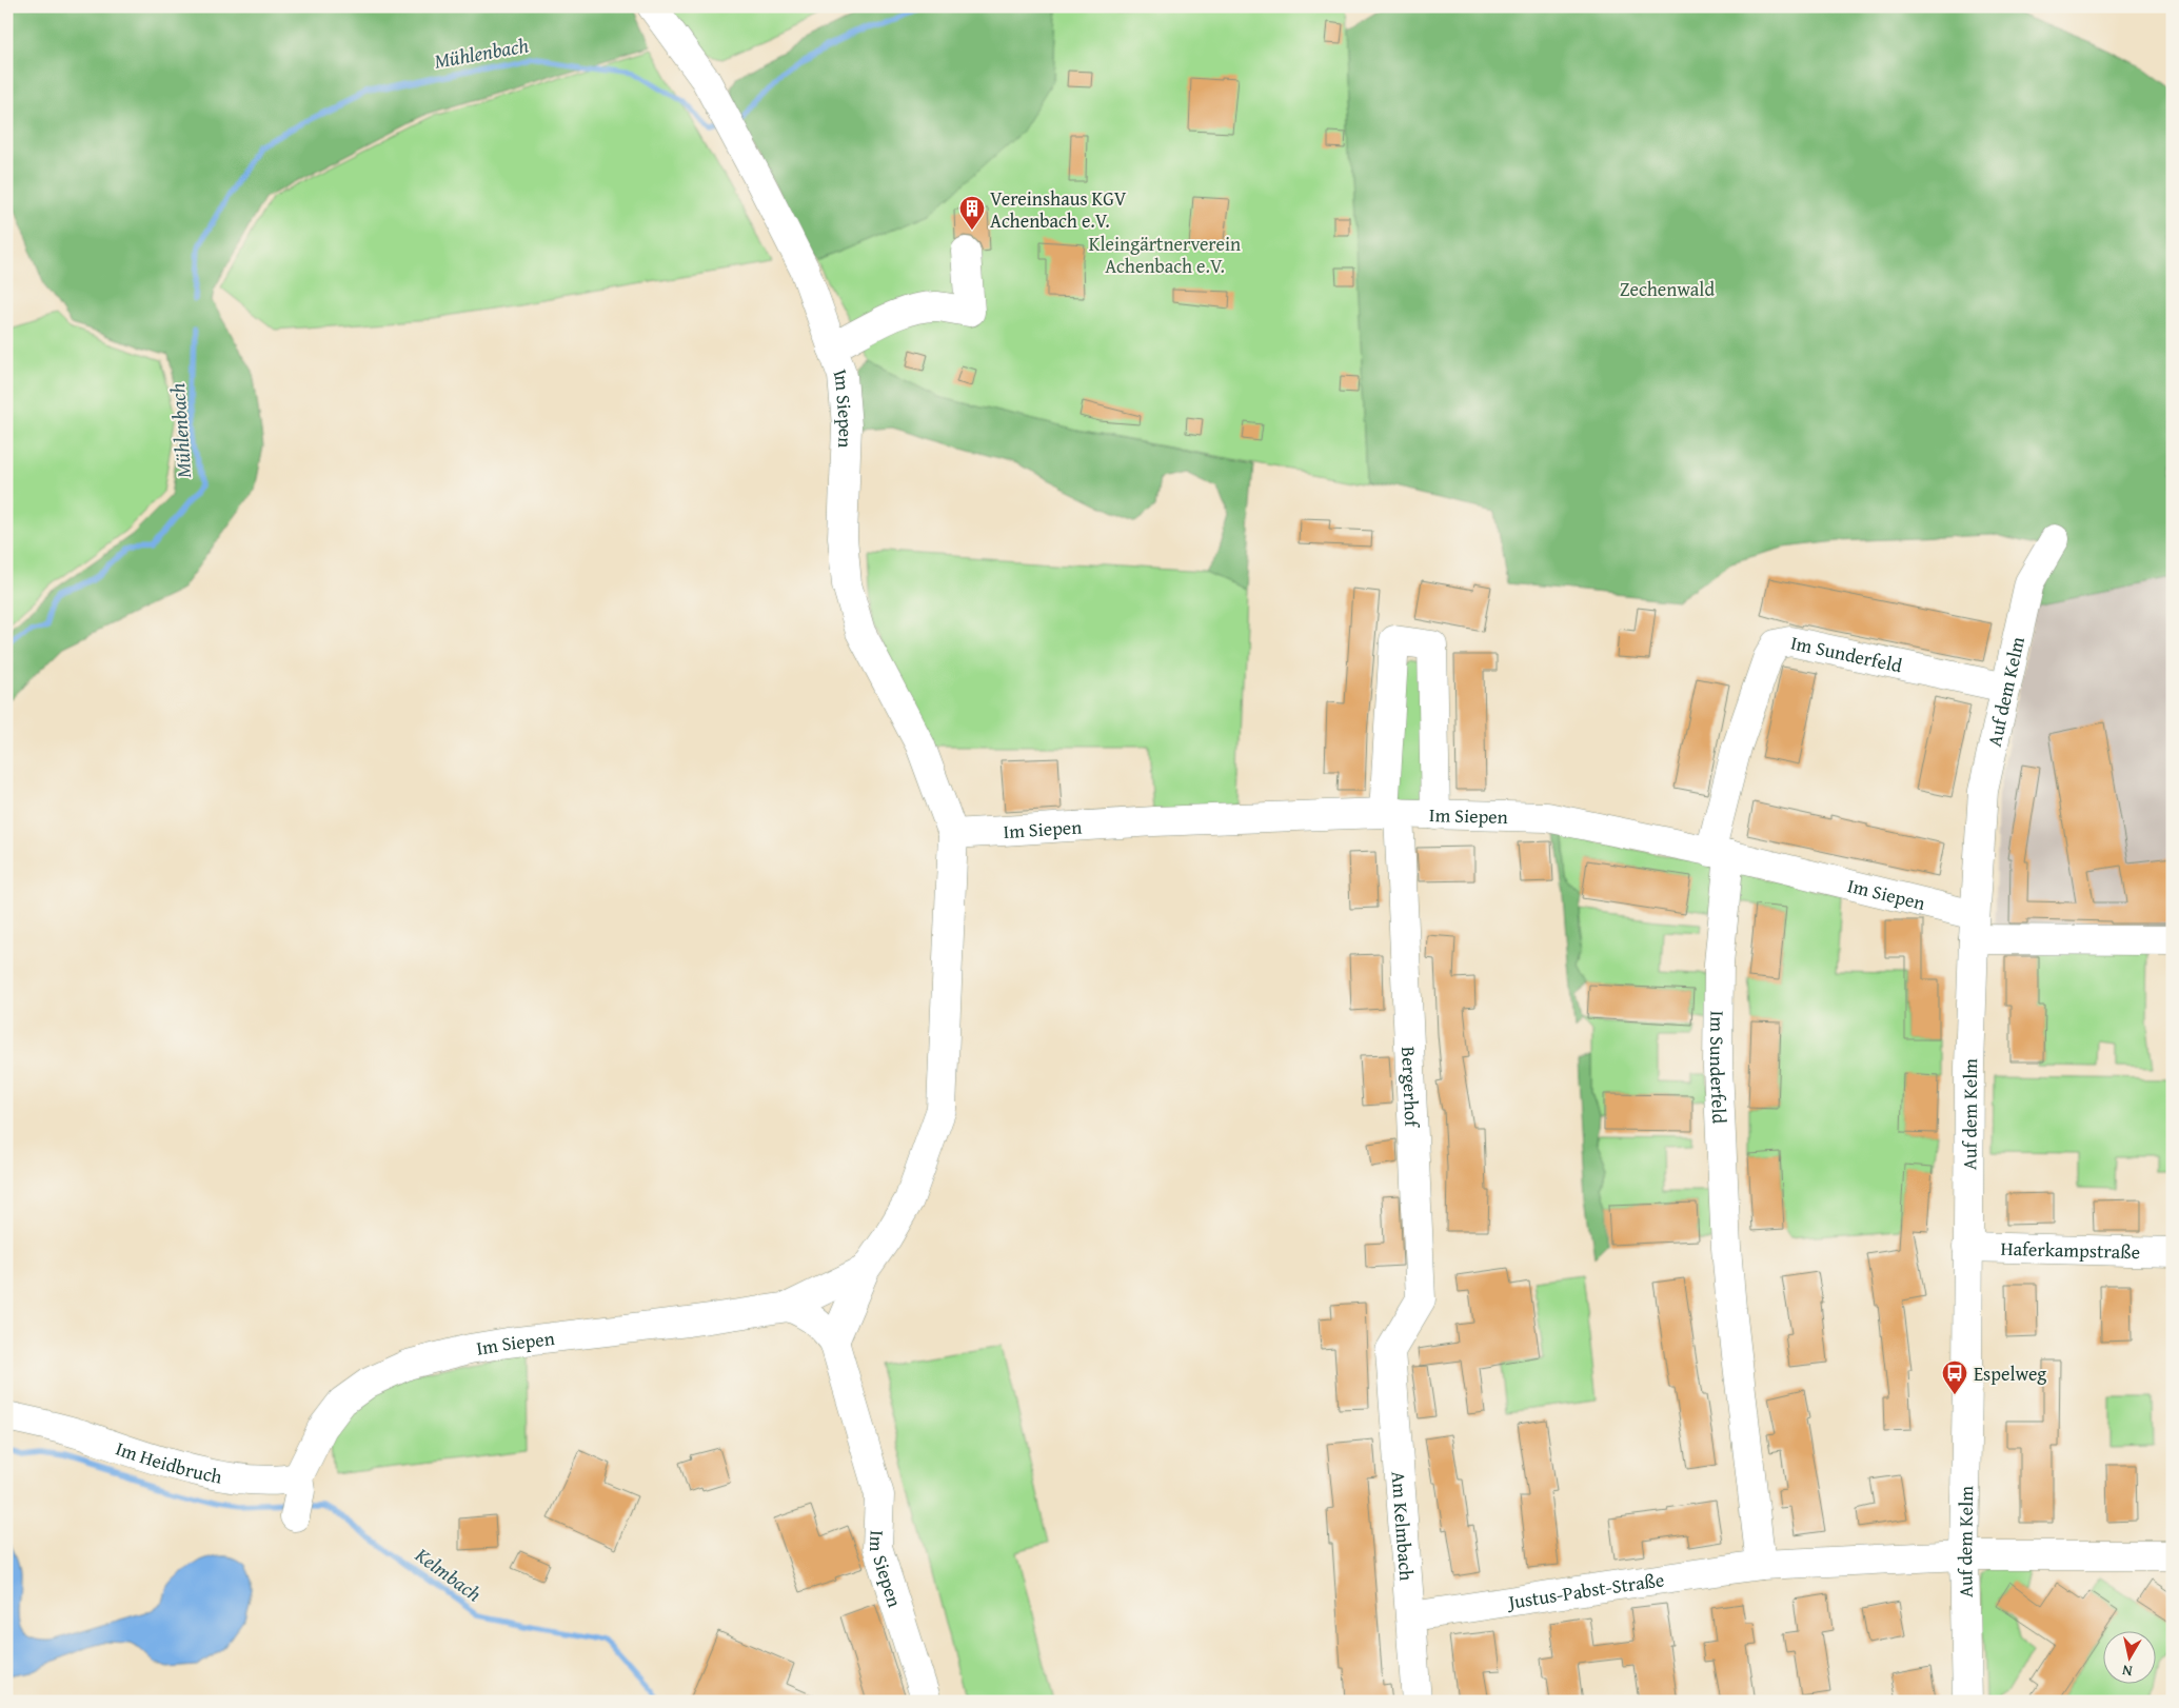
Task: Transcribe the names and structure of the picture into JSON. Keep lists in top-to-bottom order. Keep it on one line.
{"streets":{"street":["Im Siepen","Im Sunderfeld","Auf dem Kelm","Bergerhof","Haferkampstraße","Im Heidbruch","Am Kelmbach","Justus-Pabst-Straße"]},"crossings":[["Im Siepen","Im Sunderfeld"],["Im Siepen","Auf dem Kelm"],["Im Siepen","Bergerhof"],["Im Siepen","Im Heidbruch"],["Im Sunderfeld","Auf dem Kelm"],["Im Sunderfeld","Justus-Pabst-Straße"],["Auf dem Kelm","Haferkampstraße"],["Auf dem Kelm","Justus-Pabst-Straße"],["Bergerhof","Am Kelmbach"],["Am Kelmbach","Justus-Pabst-Straße"]],"water":["Mühlenbach","Kelmbach"],"parks":["Kleingärtnerverein Achenbach e.V.","Zechenwald"],"places":{"building":["Vereinshaus KGV Achenbach e.V."],"bus stop":["Espelweg"]},"north":"bottom"}
